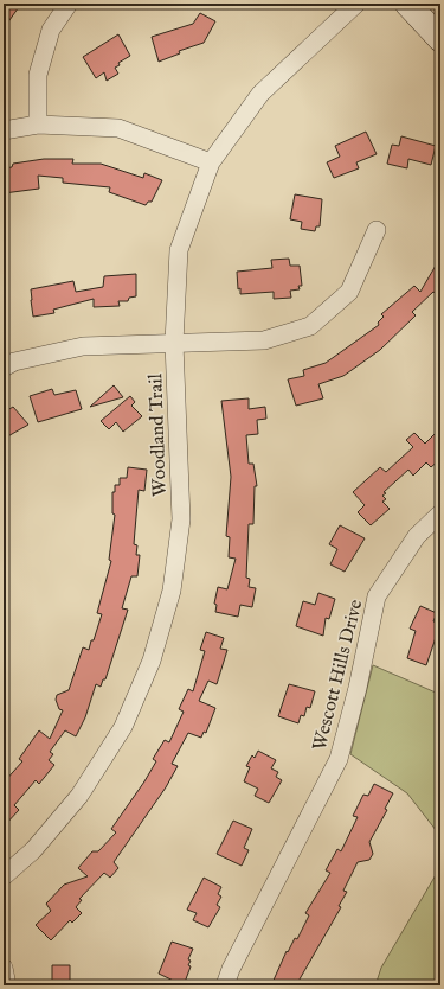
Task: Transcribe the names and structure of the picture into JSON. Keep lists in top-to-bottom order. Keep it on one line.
{"streets":{"street":["Woodland Trail","Wescott Hills Drive"]}}
